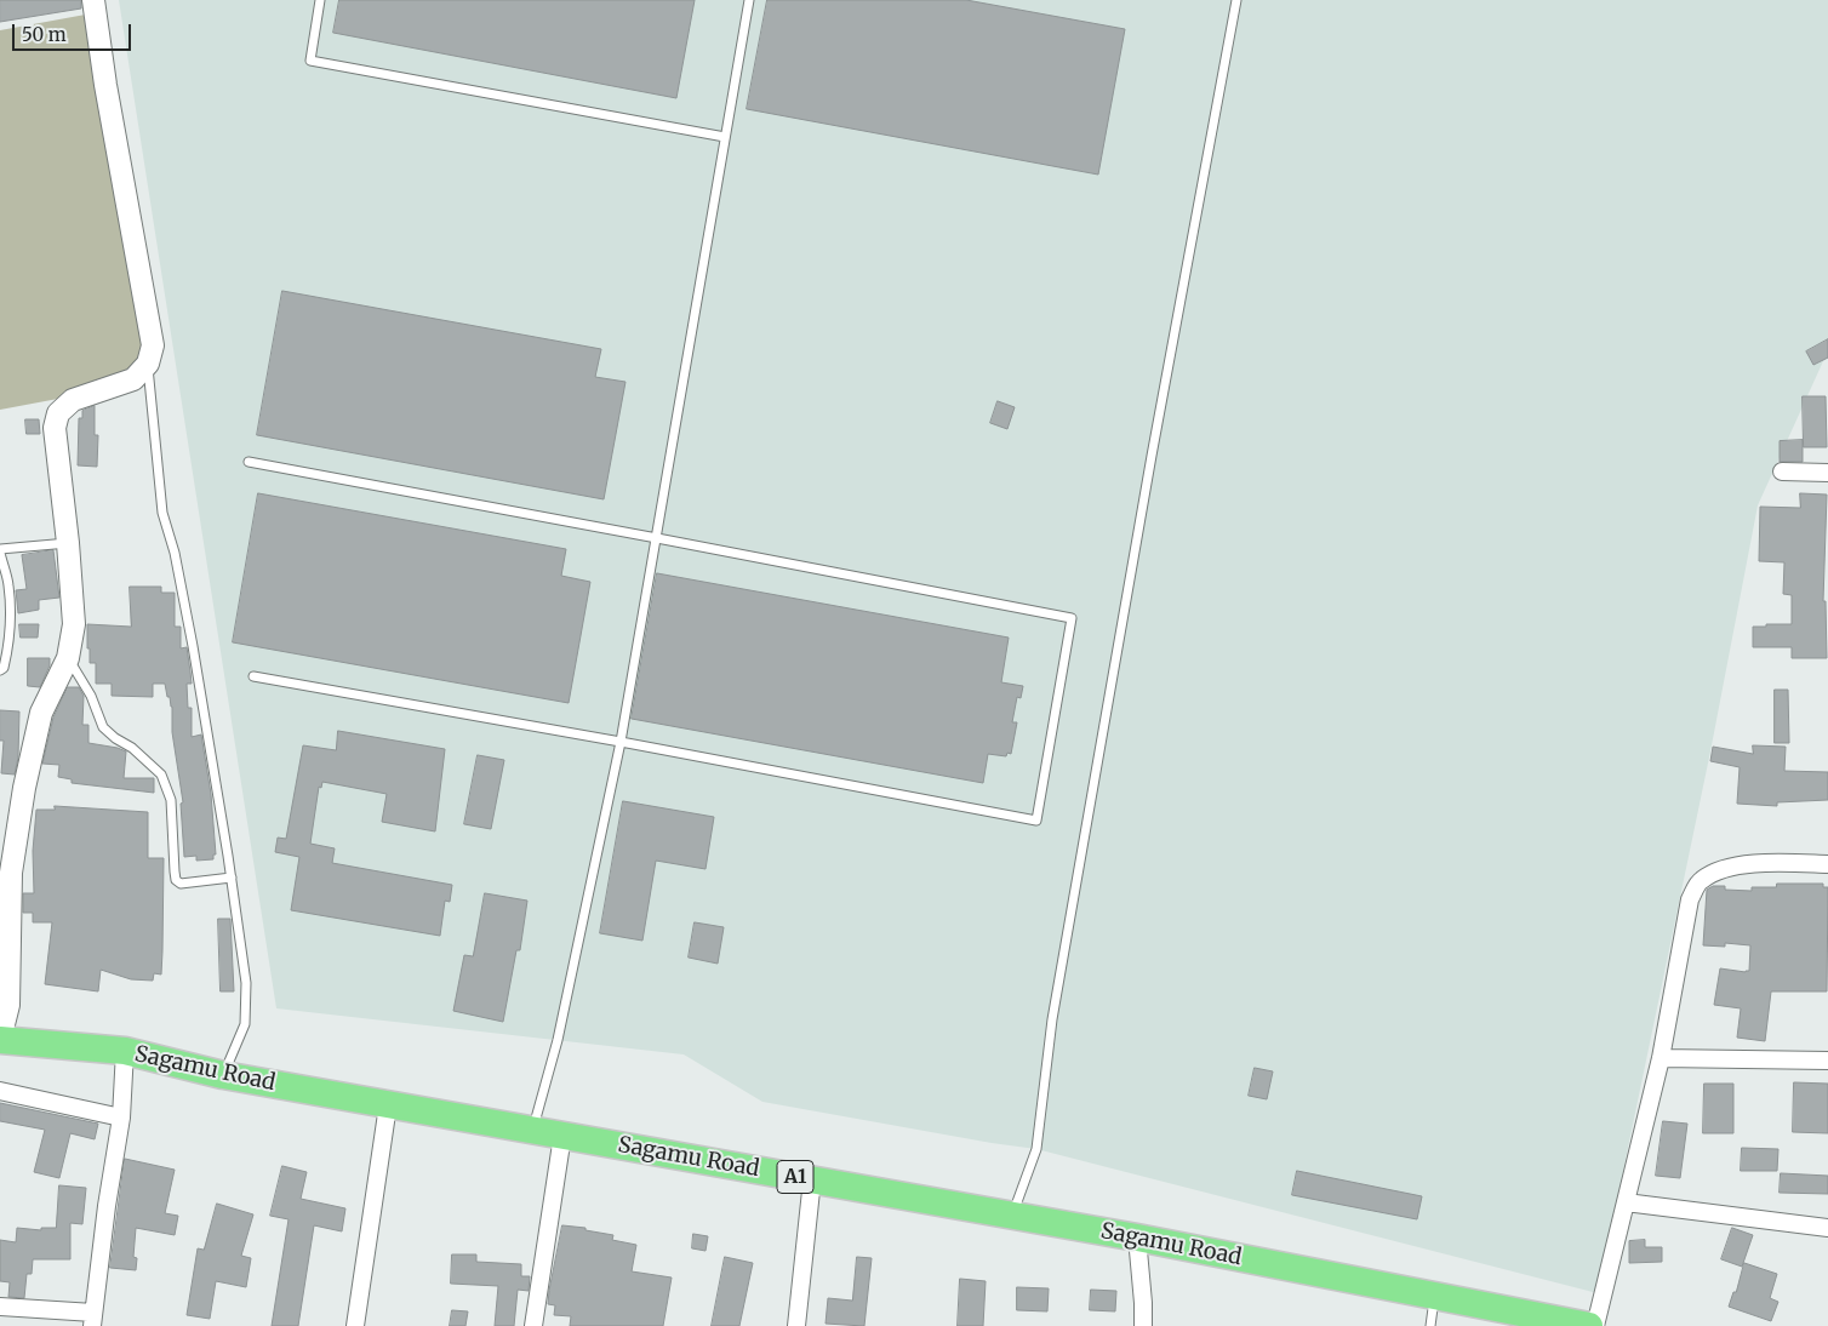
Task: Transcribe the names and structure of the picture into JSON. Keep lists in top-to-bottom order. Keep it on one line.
{"streets":{"highway":["Sagamu Road","A1"]},"scale_bar":"50 m"}
